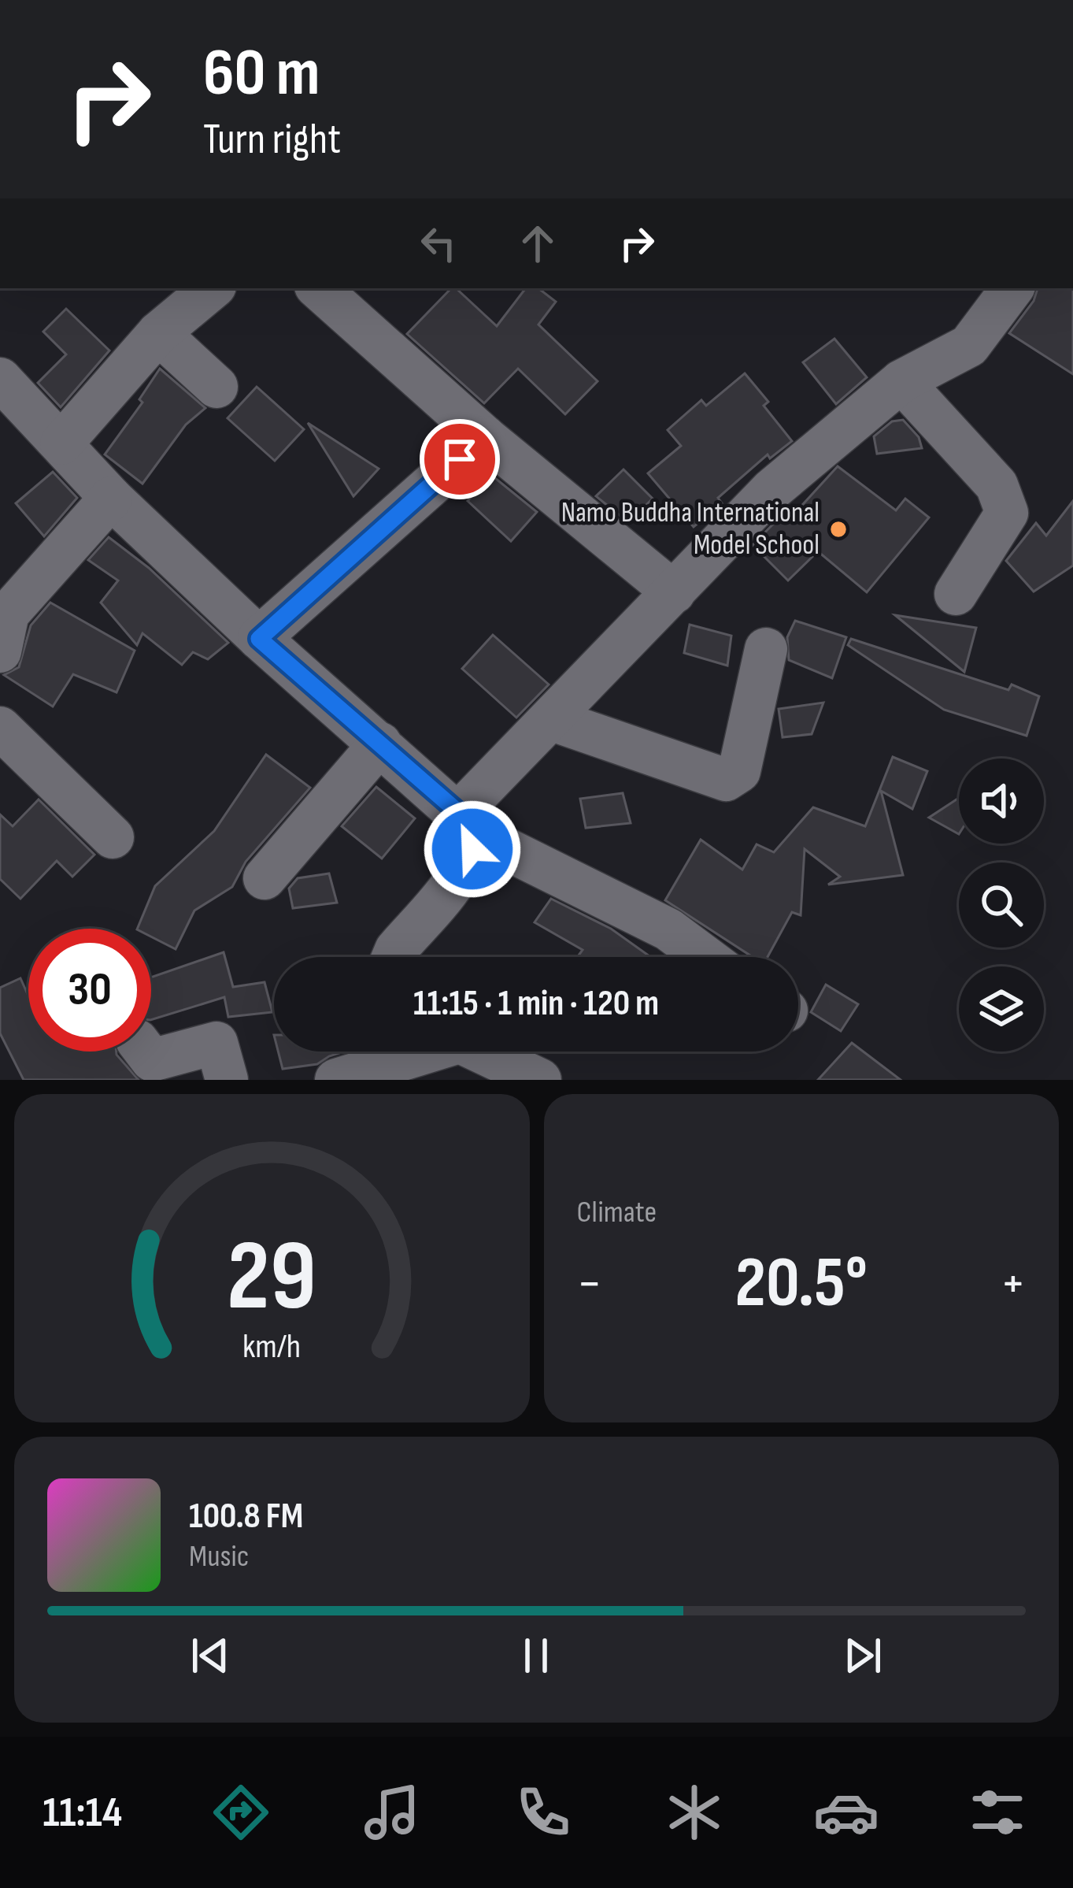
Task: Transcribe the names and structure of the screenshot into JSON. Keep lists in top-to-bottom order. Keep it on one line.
{"places":["Namo Buddha International Model School"],"page":{"turn":["60 m","Turn right"],"limit":"30","trip":"11:15 · 1 min · 120 m","tile":"Climate","heat":["−","20.5°","+"],"song":["100.8 FM","Music"],"tabs":"11:14","gauge":["29","km/h"]}}
